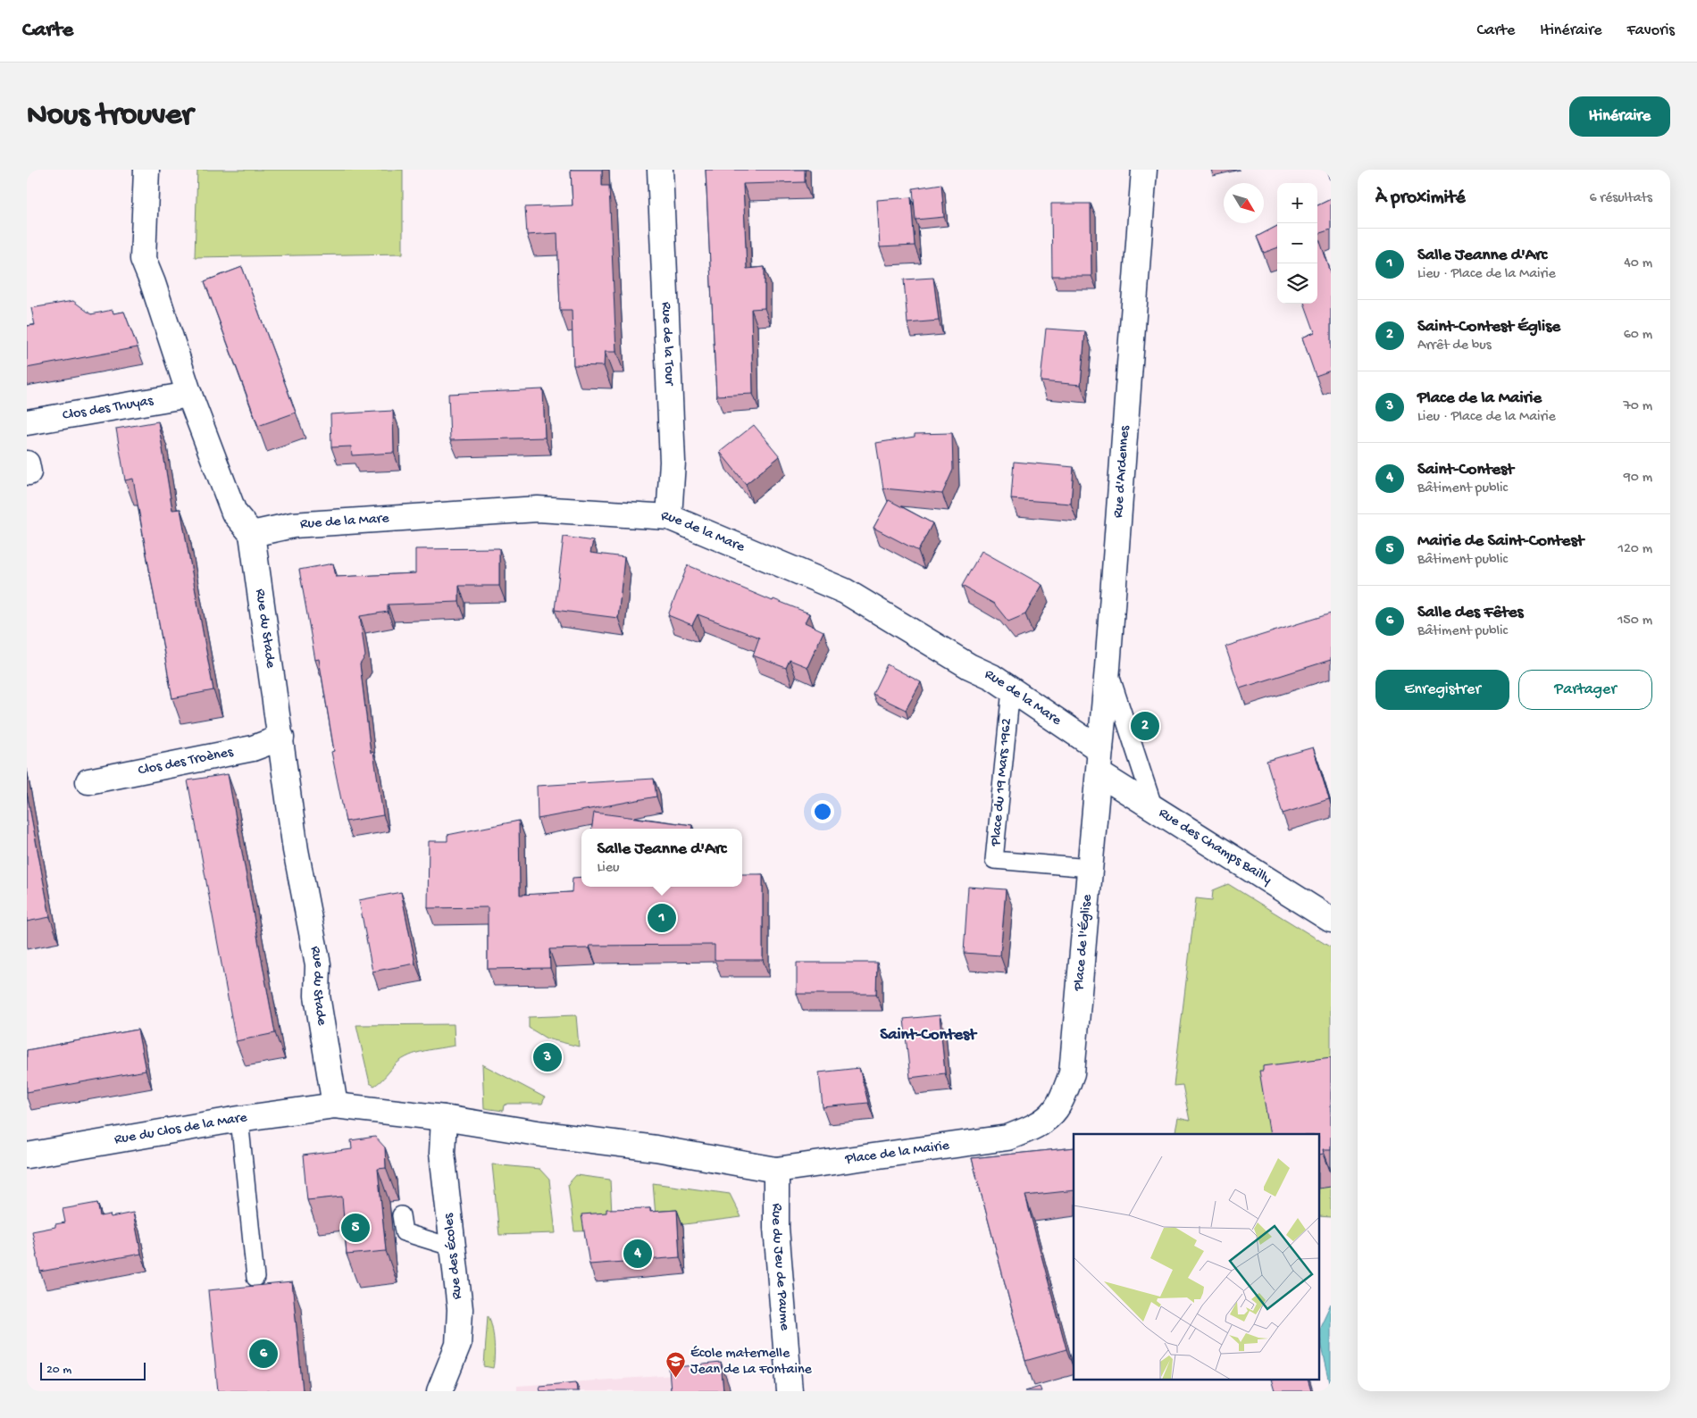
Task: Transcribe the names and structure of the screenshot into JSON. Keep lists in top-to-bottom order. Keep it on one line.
{"streets":{"street":["Rue de la Tour","Clos des Thuyas","Rue d'Ardennes","Rue de la Mare","Rue du Stade","Clos des Troènes","Rue des Champs Bailly","Place de l'Église","Rue du Clos de la Mare","Place de la Mairie","Rue des Écoles","Rue du Jeu de Paume"],"lane":["Place du 19 Mars 1962"]},"crossings":[["Rue de la Tour","Rue de la Mare"],["Rue d'Ardennes","Rue de la Mare"],["Rue d'Ardennes","Rue des Champs Bailly"],["Rue d'Ardennes","Place de l'Église"],["Rue de la Mare","Rue du Stade"],["Rue de la Mare","Place du 19 Mars 1962"],["Rue de la Mare","Rue des Champs Bailly"],["Rue de la Mare","Place de l'Église"],["Rue du Stade","Clos des Troènes"],["Rue du Stade","Rue du Clos de la Mare"],["Rue du Stade","Place de la Mairie"],["Place du 19 Mars 1962","Place de l'Église"],["Rue des Champs Bailly","Place de l'Église"],["Place de l'Église","Place de la Mairie"],["Rue du Clos de la Mare","Place de la Mairie"],["Place de la Mairie","Rue des Écoles"],["Place de la Mairie","Rue du Jeu de Paume"]],"districts":["Saint-Contest"],"places":{"school or university":["École maternelle Jean de La Fontaine"]},"scale_bar":"20 m","north":"bottom right","page":{"header":"Carte","nav":["Carte","Itinéraire","Favoris"],"buttons":["Itinéraire",["Enregistrer","Partager"]],"title":"Nous trouver","heading":["À proximité","6 résultats"],"map_buttons":["+","−"],"list":[{"mark":"1","name":"Salle Jeanne d'Arc","note":"Lieu · Place de la Mairie","value":"40 m"},{"mark":"2","name":"Saint-Contest Église","note":"Arrêt de bus","value":"60 m"},{"mark":"3","name":"Place de la Mairie","note":"Lieu · Place de la Mairie","value":"70 m"},{"mark":"4","name":"Saint-Contest","note":"Bâtiment public","value":"90 m"},{"mark":"5","name":"Mairie de Saint-Contest","note":"Bâtiment public","value":"120 m"},{"mark":"6","name":"Salle des Fêtes","note":"Bâtiment public","value":"150 m"}],"pins":["2","1","3","5","4","6"],"popup":["Salle Jeanne d'Arc","Lieu"],"scale":"20 m"}}
